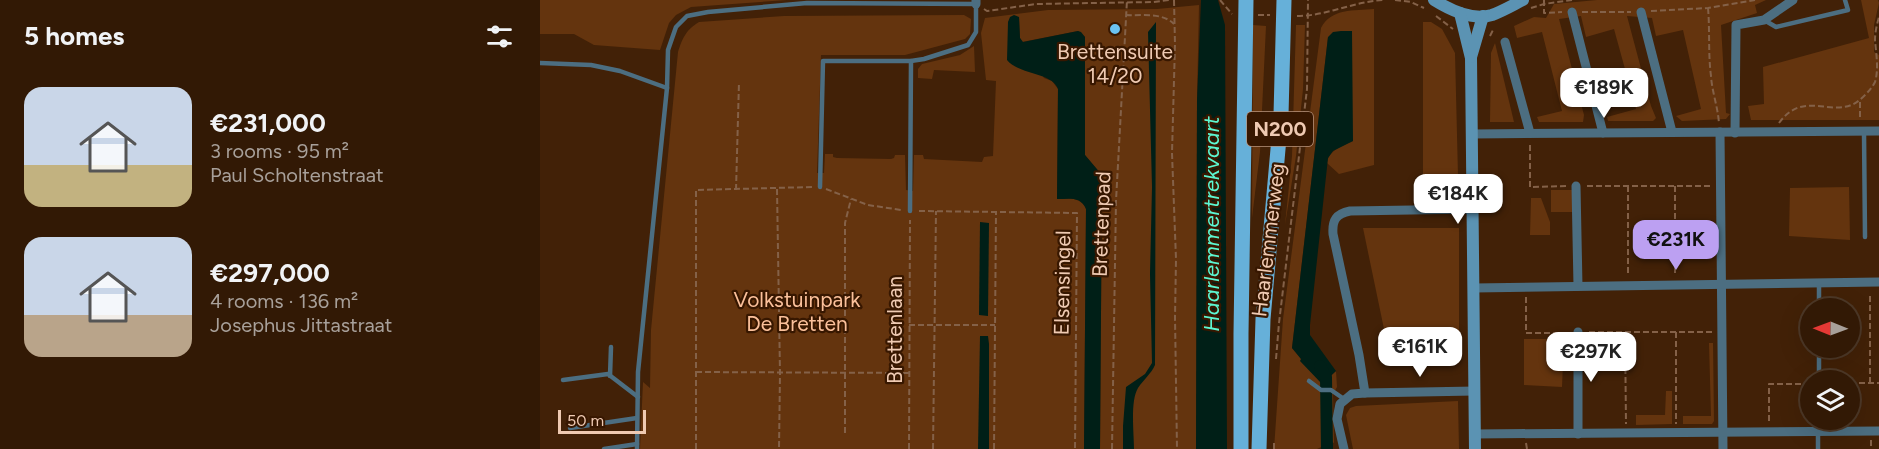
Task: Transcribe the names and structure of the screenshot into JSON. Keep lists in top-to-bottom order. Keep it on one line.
{"streets":{"main road":["N200","Haarlemmerweg"],"path":["Brettenpad","Elsensingel","Brettenlaan"]},"crossings":[["Elsensingel","Brettenlaan"]],"water":["Haarlemmertrekvaart"],"parks":["Volkstuinpark De Bretten"],"places":["Brettensuite 14/20"],"scale_bar":"50 m","north":"left","page":{"heading":"5 homes","price":["€189K","€184K","€231K","€161K","€297K"],"list":[{"name":"€231,000","note":"3 rooms · 95 m² · Paul Scholtenstraat"},{"name":"€297,000","note":"4 rooms · 136 m² · Josephus Jittastraat"}],"scale":"50 m"}}
